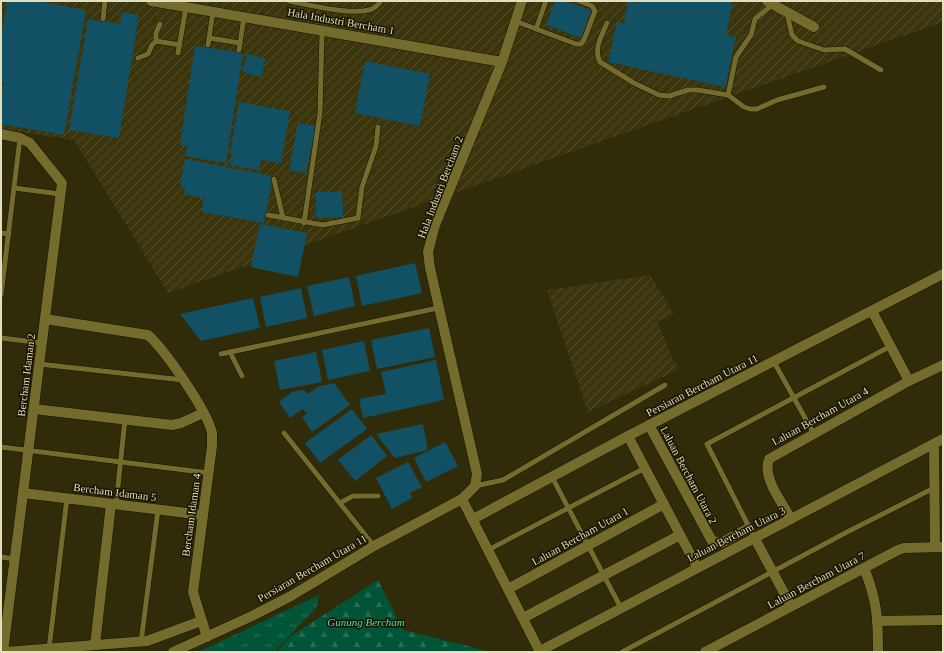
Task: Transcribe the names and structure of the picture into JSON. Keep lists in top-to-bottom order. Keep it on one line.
{"streets":{"street":["Hala Industri Bercham 1","Hala Industri Bercham 2","Bercham Idaman 2","Persiaran Bercham Utara 11","Laluan Bercham Utara 4","Laluan Bercham Utara 2","Bercham Idaman 5","Bercham Idaman 4","Laluan Bercham Utara 3","Laluan Bercham Utara 1","Laluan Bercham Utara 7"]},"crossings":[["Hala Industri Bercham 1","Hala Industri Bercham 2"],["Bercham Idaman 2","Bercham Idaman 5"],["Bercham Idaman 2","Bercham Idaman 4"],["Persiaran Bercham Utara 11","Laluan Bercham Utara 2"],["Persiaran Bercham Utara 11","Bercham Idaman 4"],["Laluan Bercham Utara 4","Laluan Bercham Utara 3"],["Laluan Bercham Utara 2","Laluan Bercham Utara 3"],["Bercham Idaman 5","Bercham Idaman 4"]],"parks":["Gunung Bercham"]}
